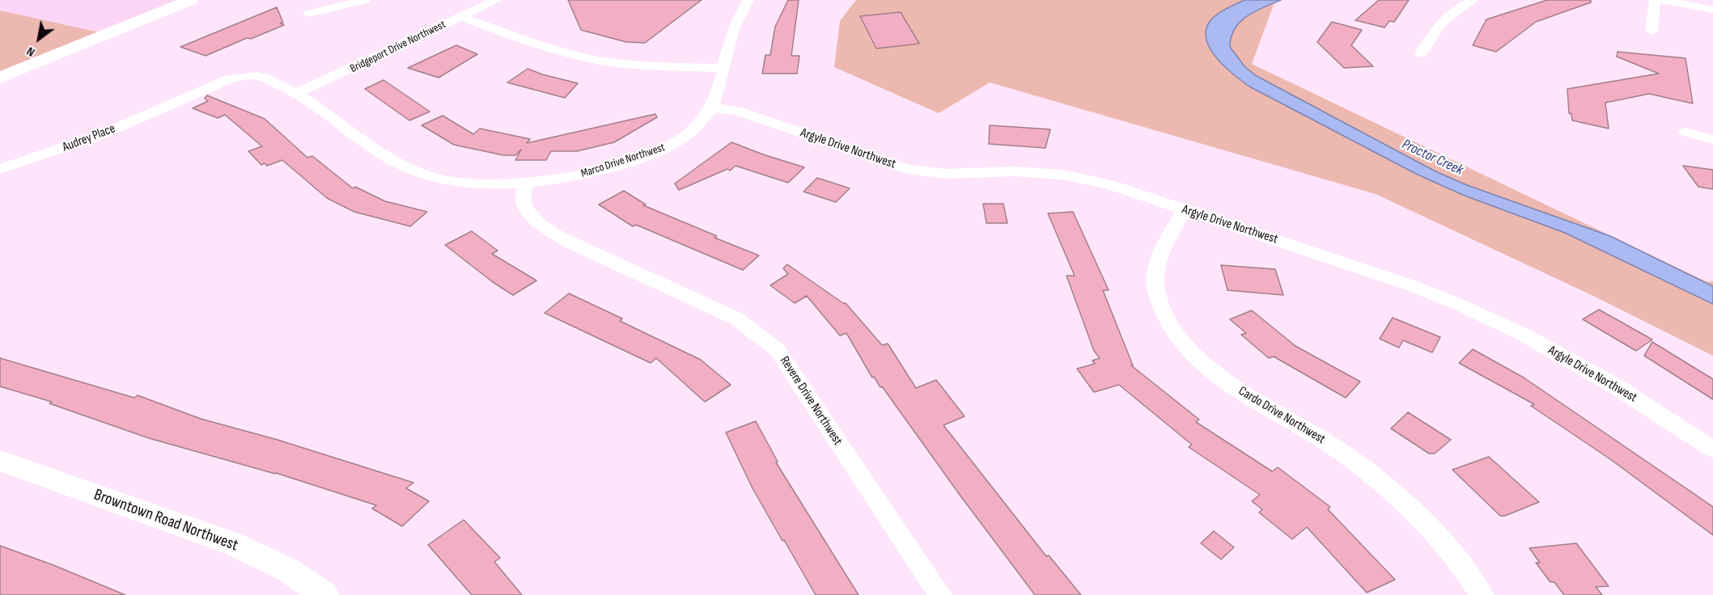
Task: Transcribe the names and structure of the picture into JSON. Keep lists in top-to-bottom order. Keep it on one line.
{"streets":{"street":["Bridgeport Drive Northwest","Audrey Place","Argyle Drive Northwest","Marco Drive Northwest","Revere Drive Northwest","Cardo Drive Northwest","Browntown Road Northwest"]},"crossings":[["Bridgeport Drive Northwest","Marco Drive Northwest"],["Audrey Place","Marco Drive Northwest"],["Argyle Drive Northwest","Marco Drive Northwest"],["Argyle Drive Northwest","Cardo Drive Northwest"],["Marco Drive Northwest","Revere Drive Northwest"]],"water":["Proctor Creek"],"north":"bottom left"}
